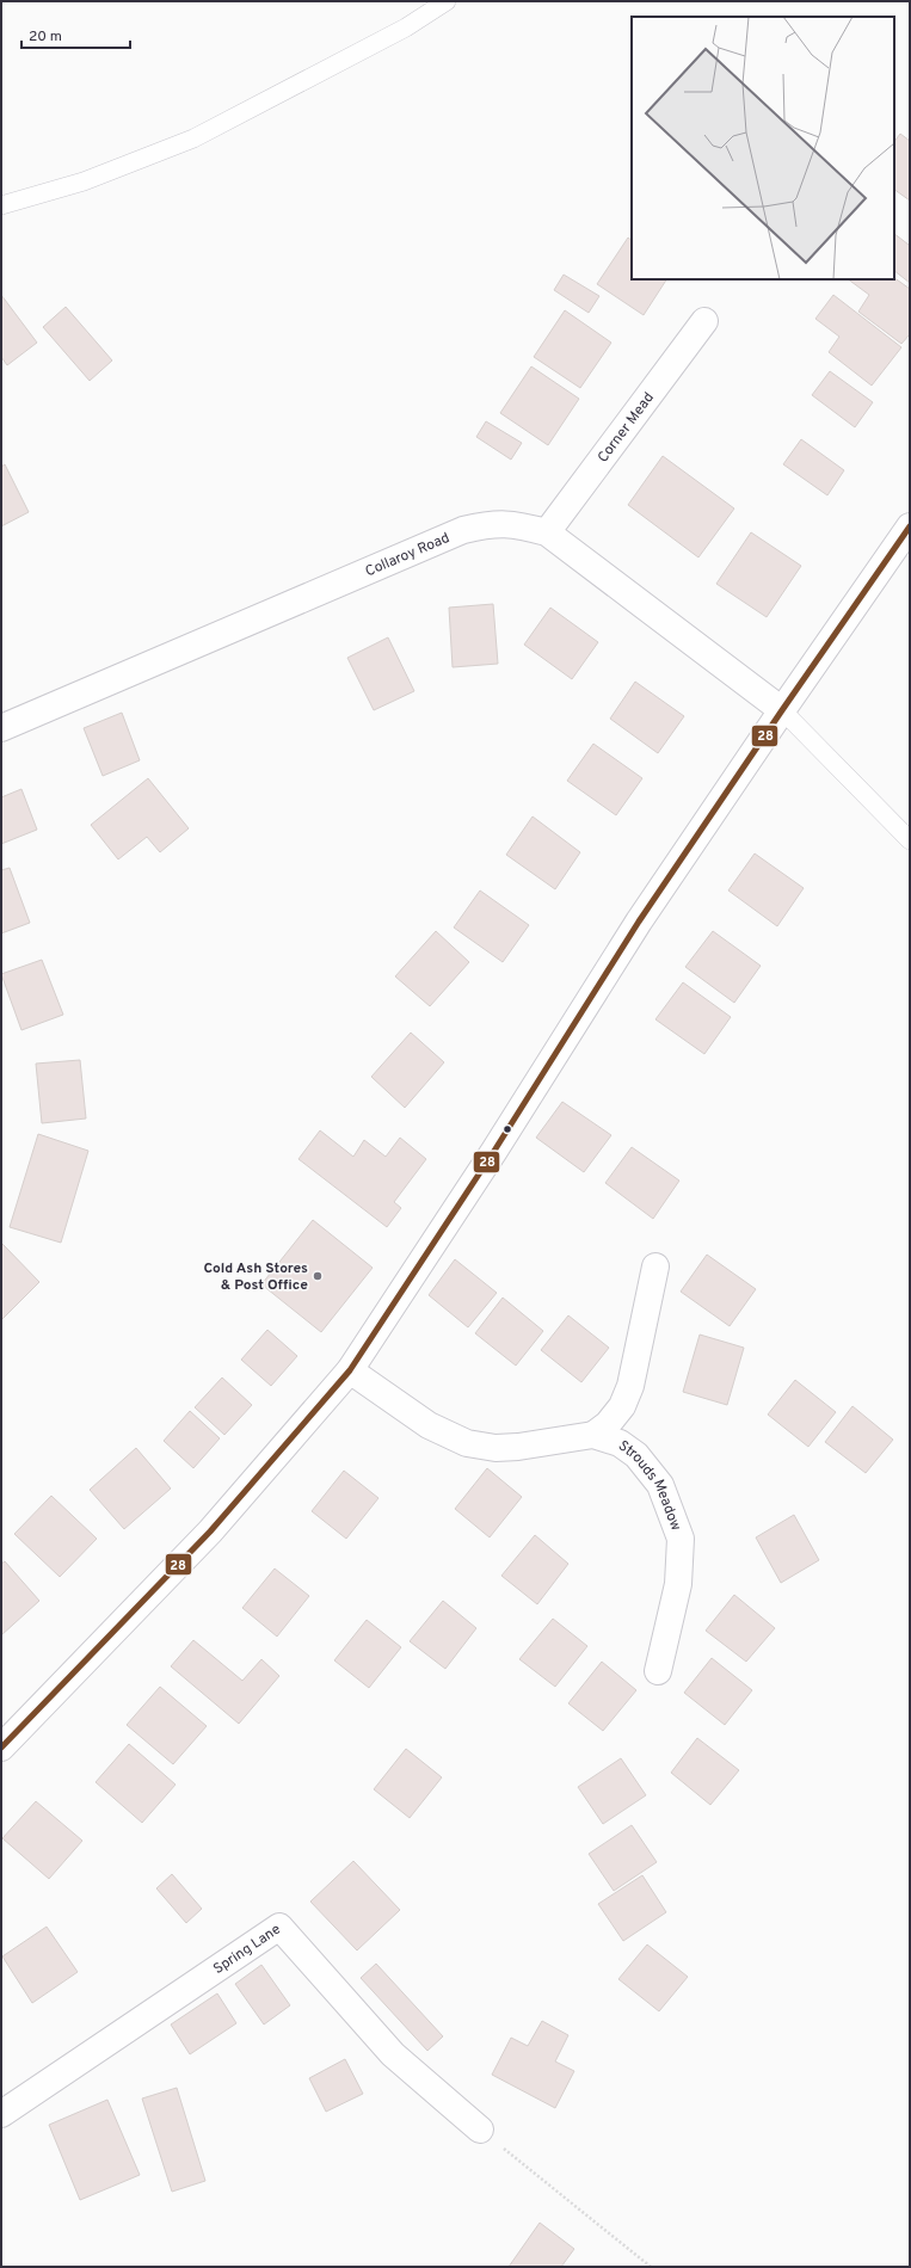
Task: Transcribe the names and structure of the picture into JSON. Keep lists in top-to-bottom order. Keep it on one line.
{"streets":{"street":["Corner Mead","Collaroy Road","Strouds Meadow","Spring Lane"]},"crossings":[["Corner Mead","Collaroy Road"]],"places":["Cold Ash Stores & Post Office"],"lines":["transit line 28"],"scale_bar":"20 m"}
